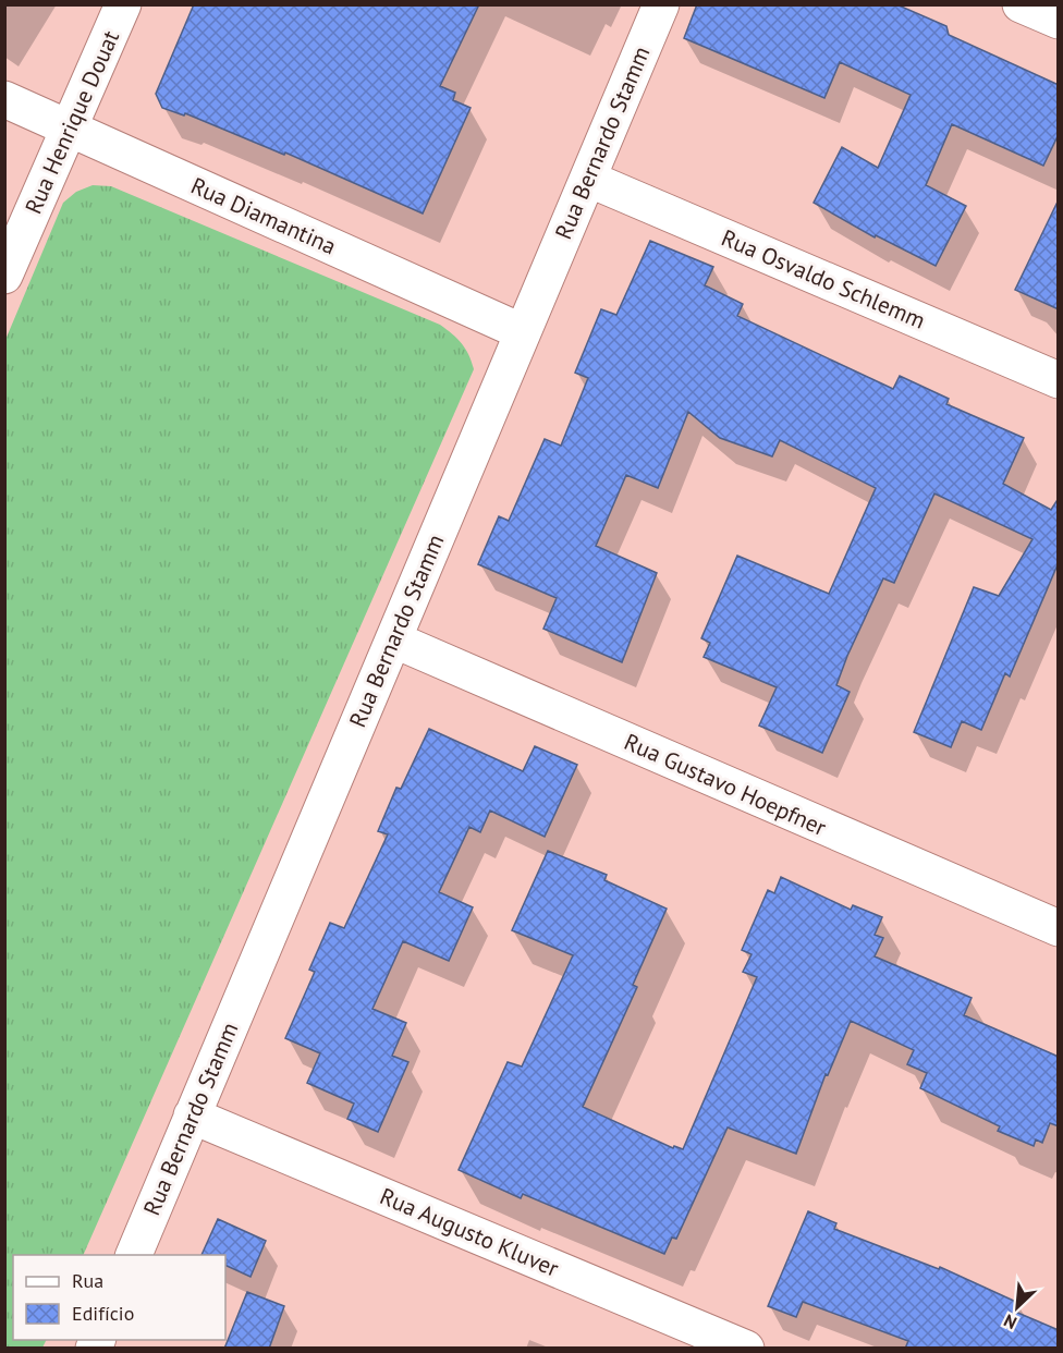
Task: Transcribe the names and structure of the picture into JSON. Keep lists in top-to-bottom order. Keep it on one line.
{"streets":{"street":["Rua Henrique Douat","Rua Bernardo Stamm","Rua Diamantina","Rua Osvaldo Schlemm","Rua Gustavo Hoepfner","Rua Augusto Kluver"]},"crossings":[["Rua Henrique Douat","Rua Diamantina"],["Rua Bernardo Stamm","Rua Diamantina"],["Rua Bernardo Stamm","Rua Osvaldo Schlemm"],["Rua Bernardo Stamm","Rua Gustavo Hoepfner"],["Rua Bernardo Stamm","Rua Augusto Kluver"]],"legend":["Rua","Edifício"],"north":"bottom left"}
